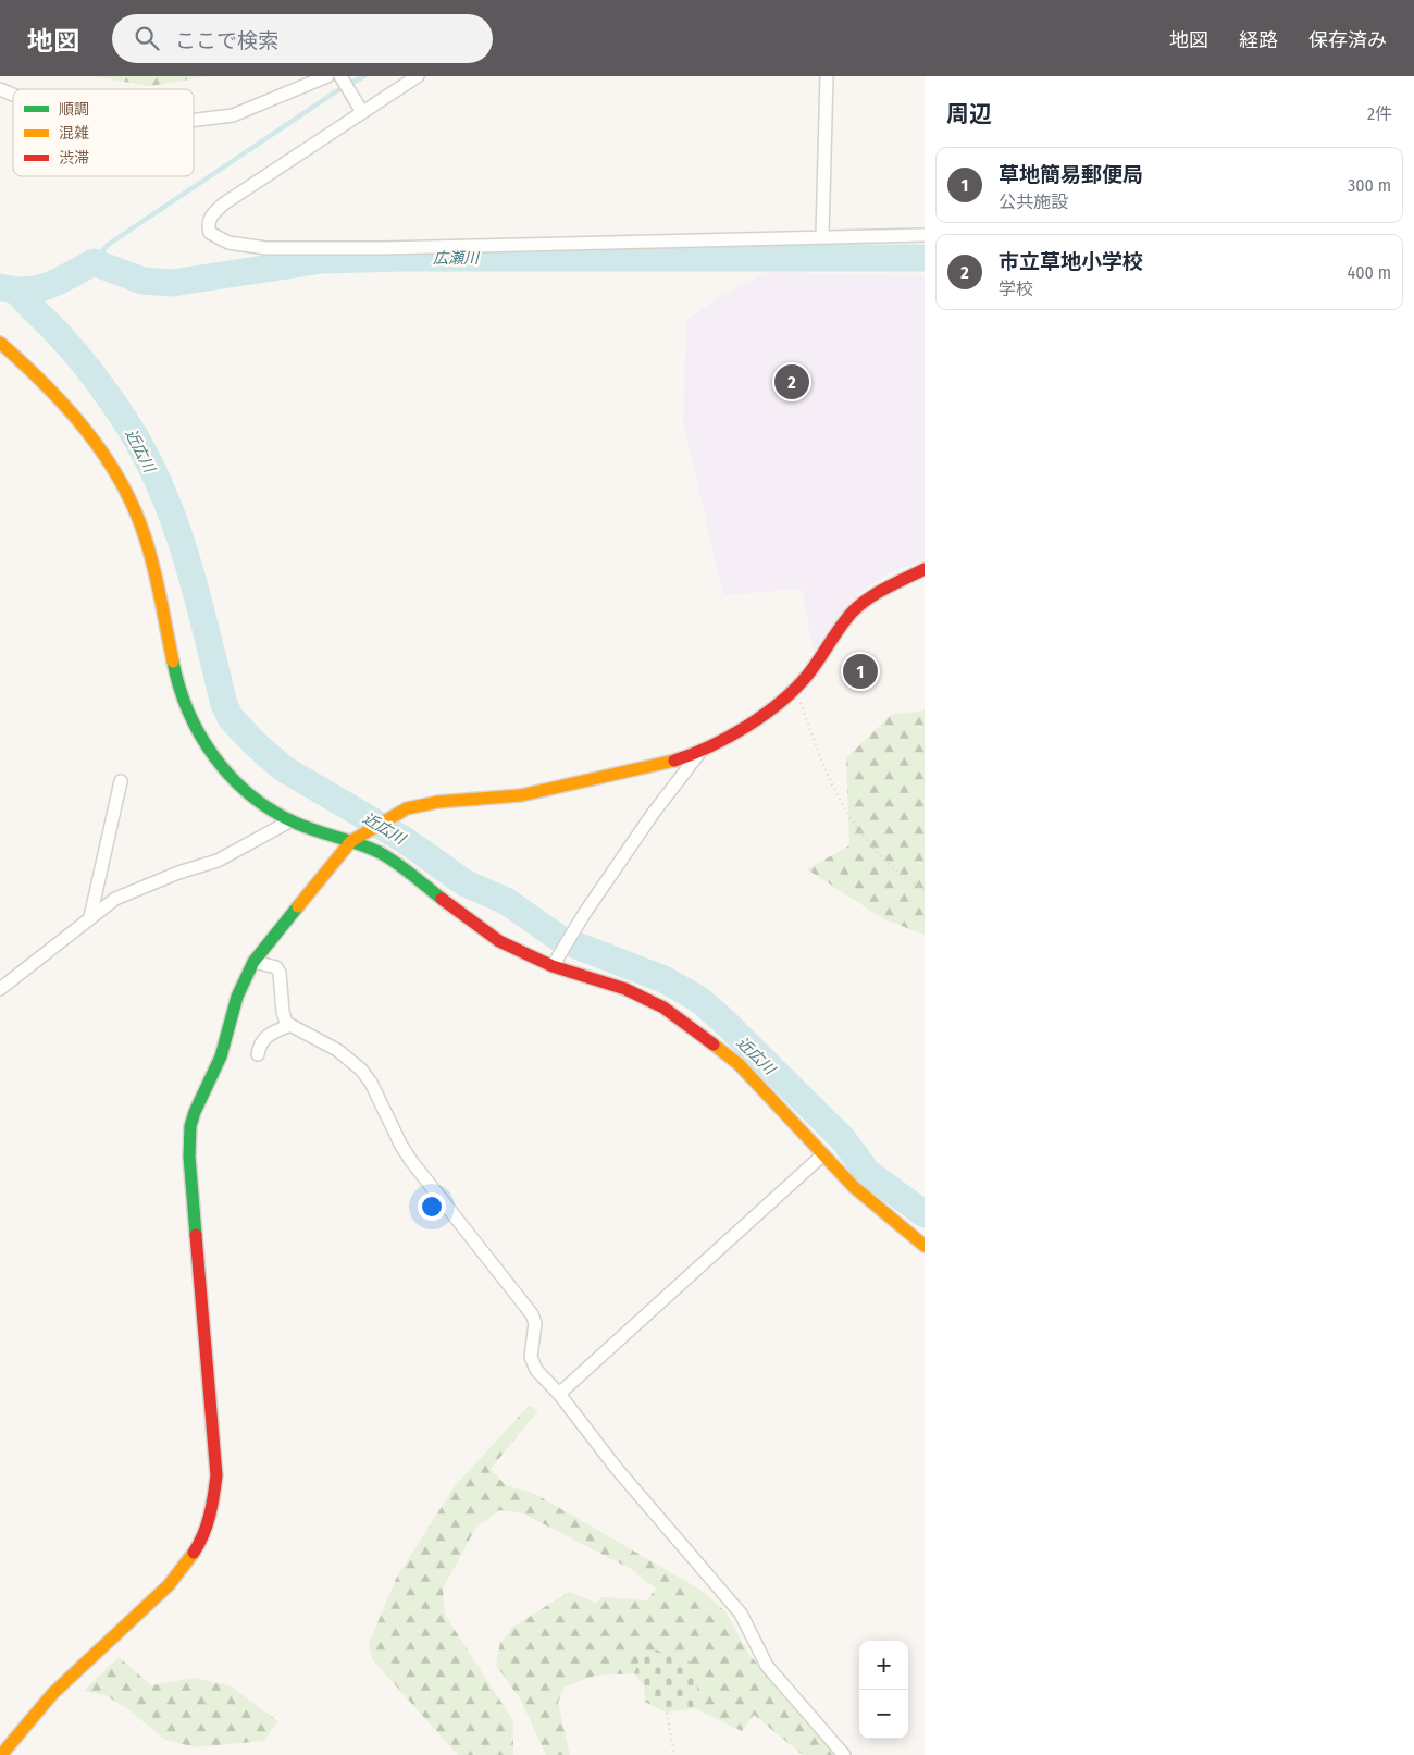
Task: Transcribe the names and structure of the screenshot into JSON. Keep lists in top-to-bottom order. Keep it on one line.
{"water":["広瀬川","近広川"],"legend":["順調","混雑","渋滞"],"page":{"header":"地図","search":"ここで検索","nav":["地図","経路","保存済み"],"heading":["周辺","2件"],"list":[{"mark":"1","name":"草地簡易郵便局","note":"公共施設","value":"300 m"},{"mark":"2","name":"市立草地小学校","note":"学校","value":"400 m"}],"pins":["2","1"],"map_buttons":["+","−"]}}
